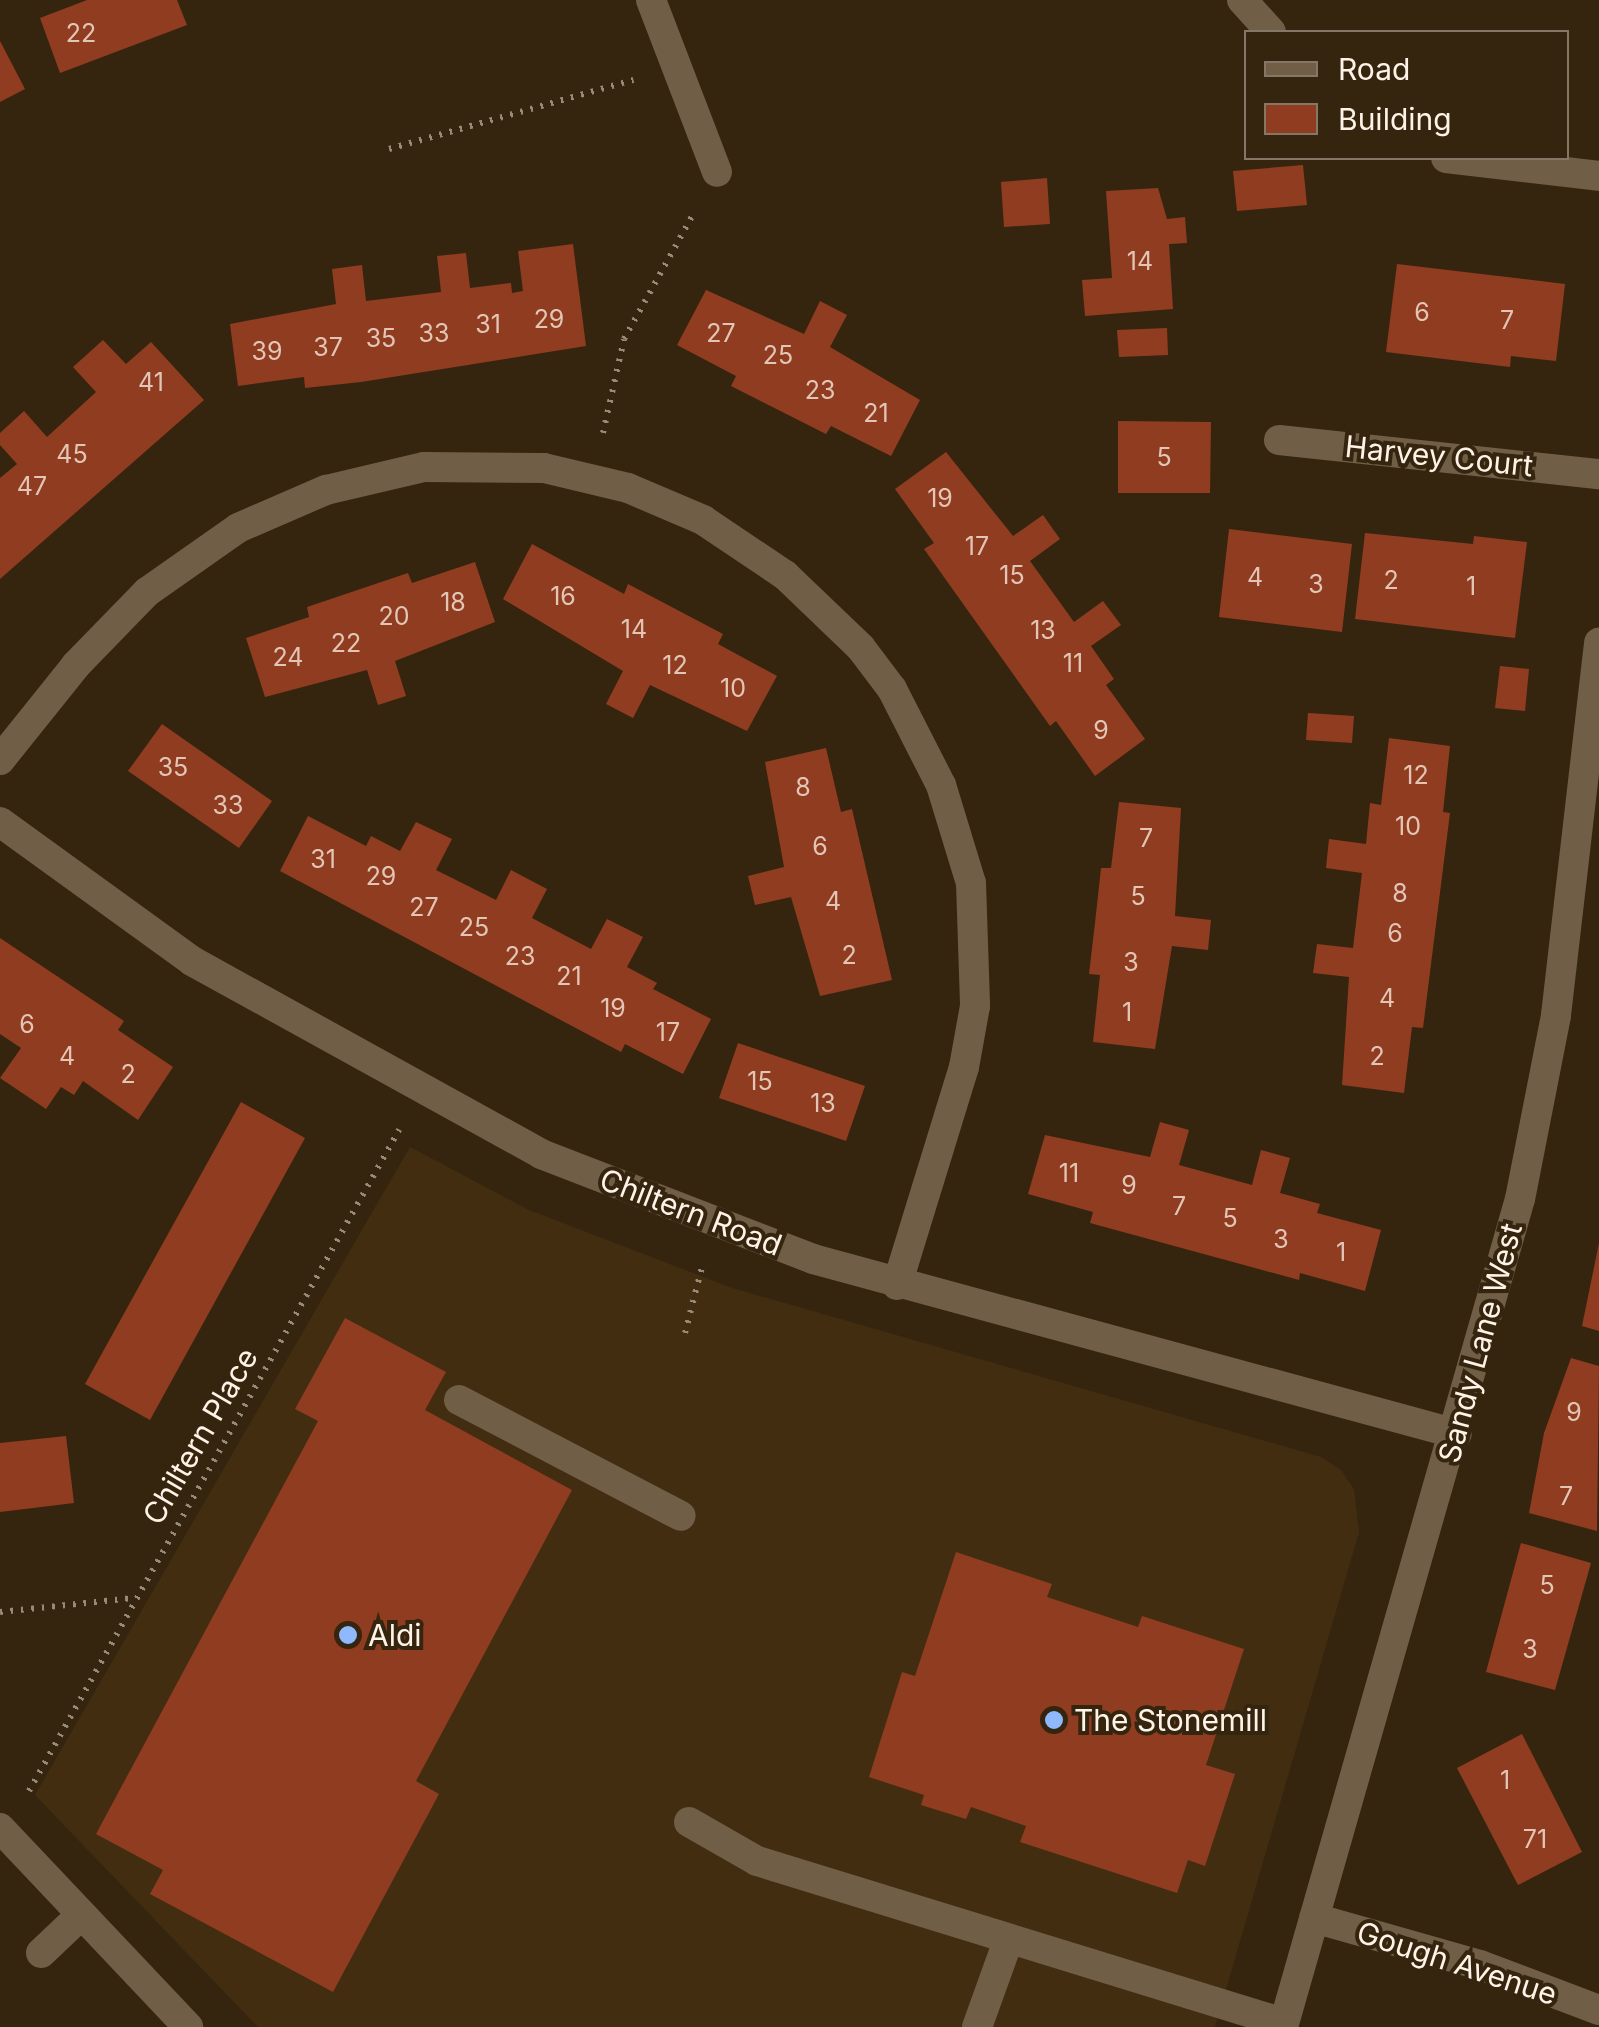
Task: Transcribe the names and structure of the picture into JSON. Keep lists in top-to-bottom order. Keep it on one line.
{"streets":{"street":["Harvey Court","Chiltern Road","Sandy Lane West","Gough Avenue"],"path":["Chiltern Place"]},"crossings":[["Chiltern Road","Sandy Lane West"],["Chiltern Road","Chiltern Place"],["Sandy Lane West","Gough Avenue"]],"places":["Aldi","The Stonemill"],"house_numbers":["22","14","6","29","7","31","33","27","35","37","39","25","41","23","21","45","5","47","19","17","15","4","2","3","1","16","18","20","14","13","22","24","11","12","10","9","35","12","8","33","10","7","6","31","29","8","5","4","27","25","6","2","23","3","21","4","19","1","6","17","4","2","2","15","13","11","9","7","5","3","1","9","7","5","3","1","71"],"legend":["Road","Building"]}
